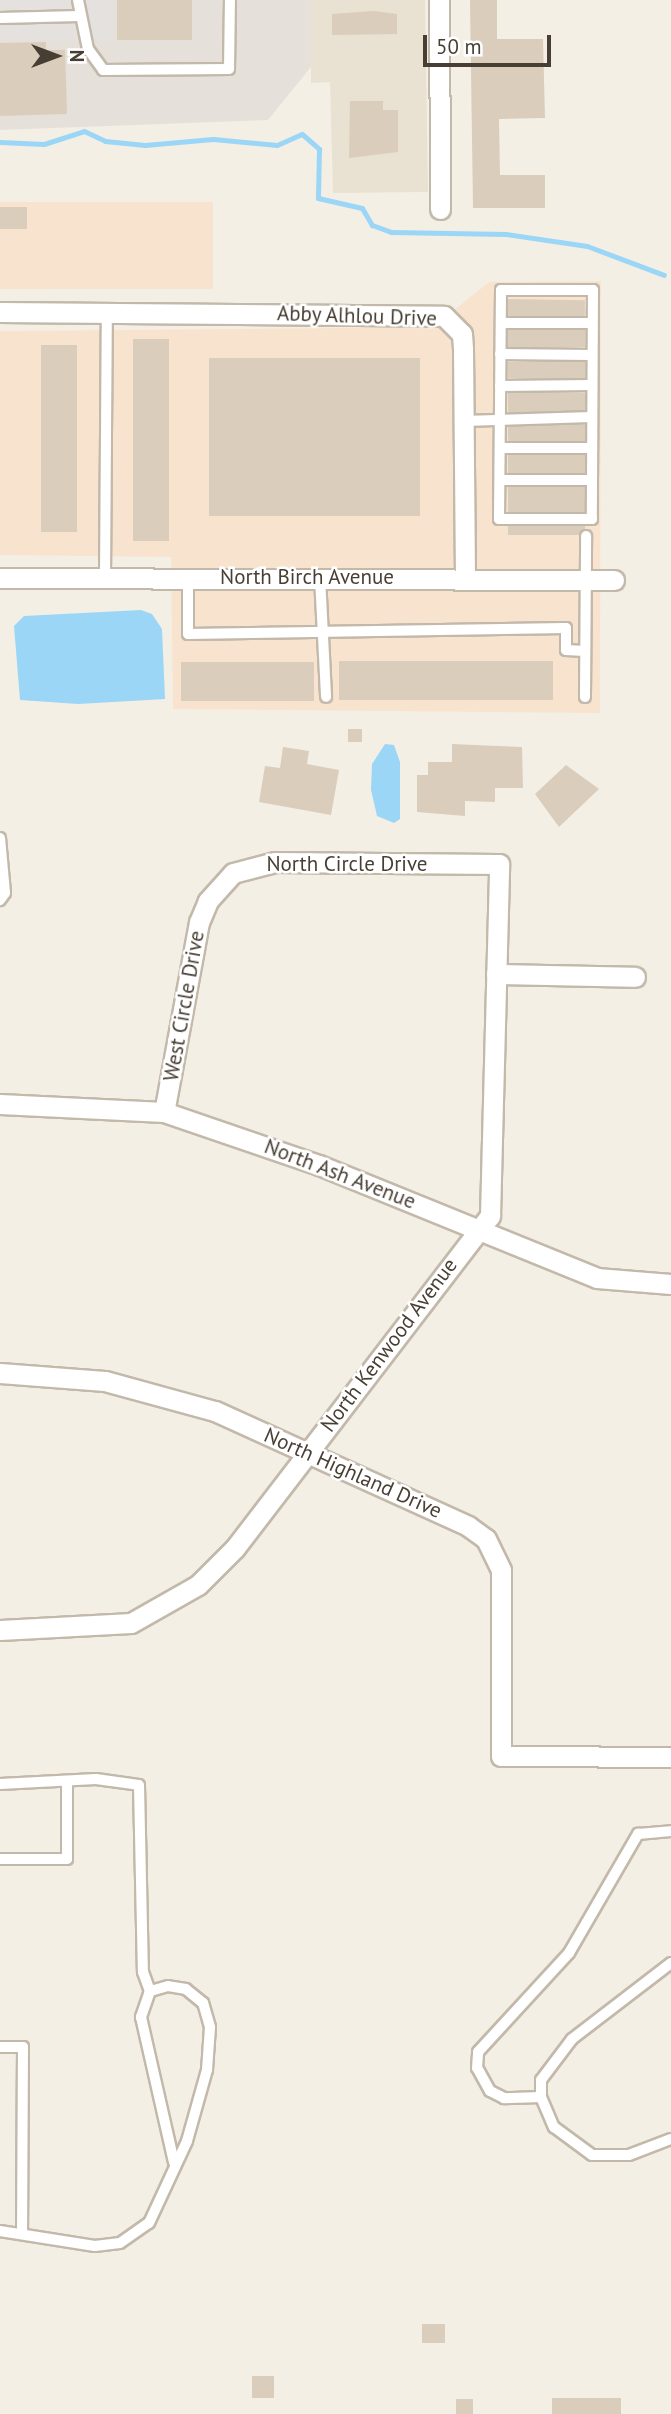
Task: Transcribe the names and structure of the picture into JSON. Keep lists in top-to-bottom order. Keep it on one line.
{"streets":{"street":["Abby Alhlou Drive","North Birch Avenue","North Circle Drive","West Circle Drive","North Ash Avenue","North Kenwood Avenue","North Highland Drive"]},"crossings":[["Abby Alhlou Drive","North Birch Avenue"],["North Circle Drive","West Circle Drive"],["North Circle Drive","North Kenwood Avenue"],["West Circle Drive","North Ash Avenue"],["North Ash Avenue","North Kenwood Avenue"],["North Kenwood Avenue","North Highland Drive"]],"scale_bar":"50 m","north":"right"}
